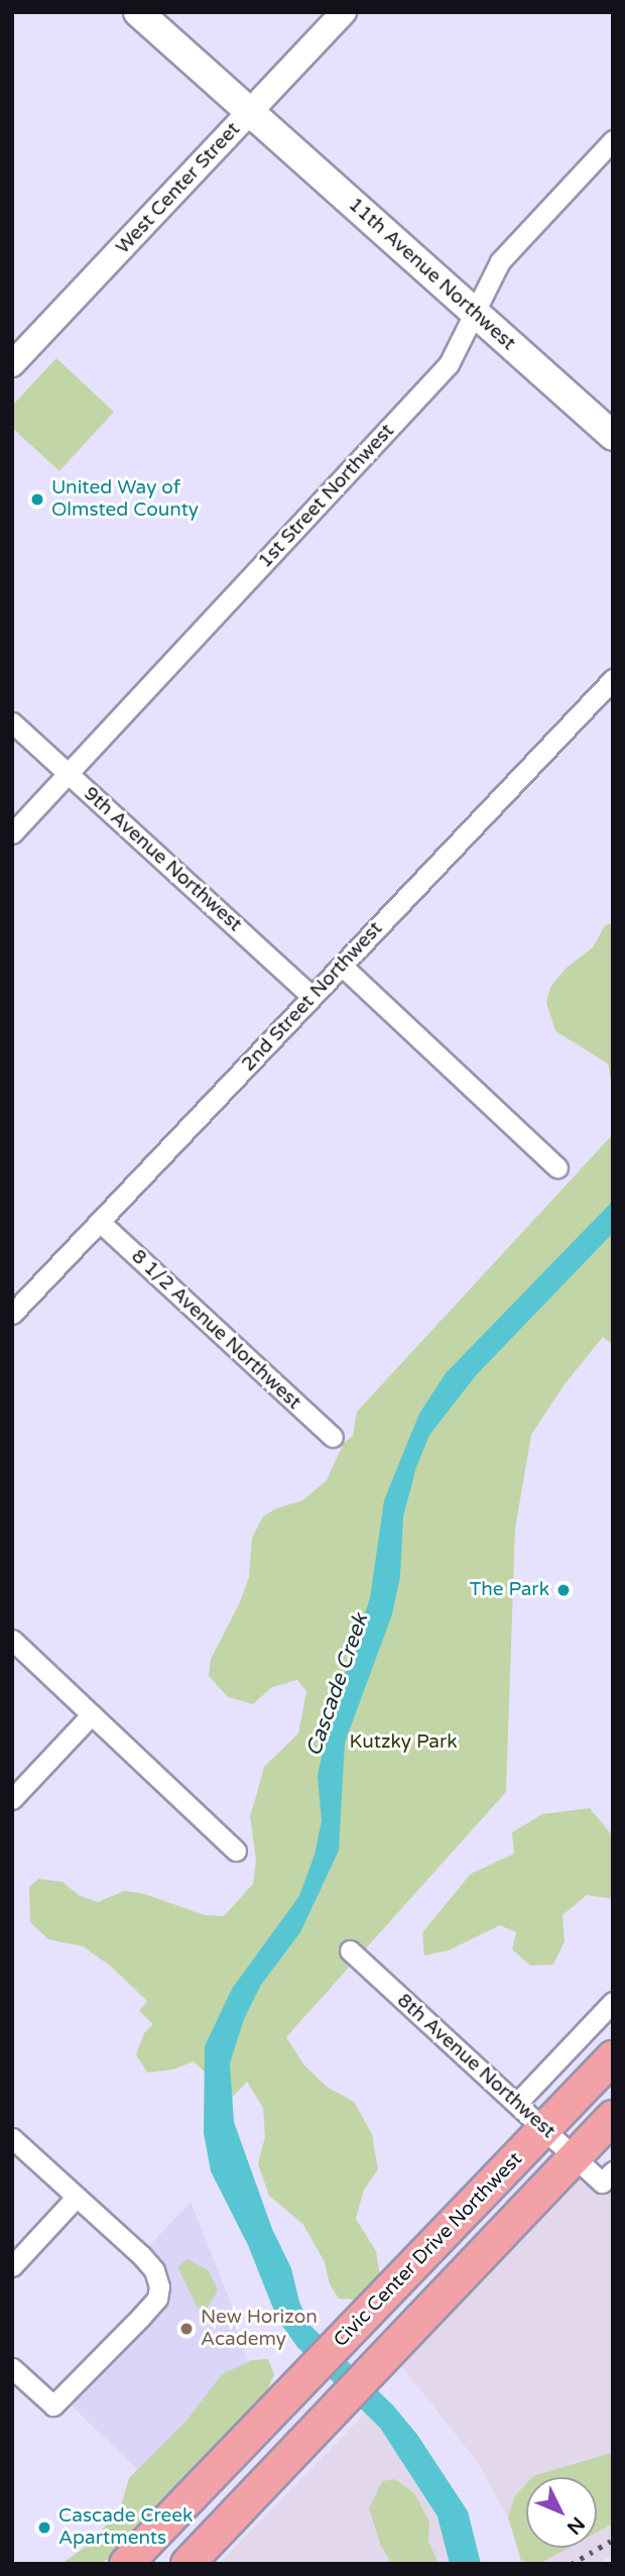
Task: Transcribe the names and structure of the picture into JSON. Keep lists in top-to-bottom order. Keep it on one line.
{"streets":{"main road":["11th Avenue Northwest","Civic Center Drive Northwest"],"street":["West Center Street","1st Street Northwest","9th Avenue Northwest","2nd Street Northwest","8 1/2 Avenue Northwest","8th Avenue Northwest"]},"crossings":[["West Center Street","11th Avenue Northwest"],["11th Avenue Northwest","1st Street Northwest"],["1st Street Northwest","9th Avenue Northwest"],["9th Avenue Northwest","2nd Street Northwest"],["2nd Street Northwest","8 1/2 Avenue Northwest"],["8th Avenue Northwest","Civic Center Drive Northwest"]],"water":["Cascade Creek"],"parks":["Kutzky Park"],"places":["United Way of Olmsted County","The Park","New Horizon Academy","Cascade Creek Apartments"],"north":"bottom right"}
